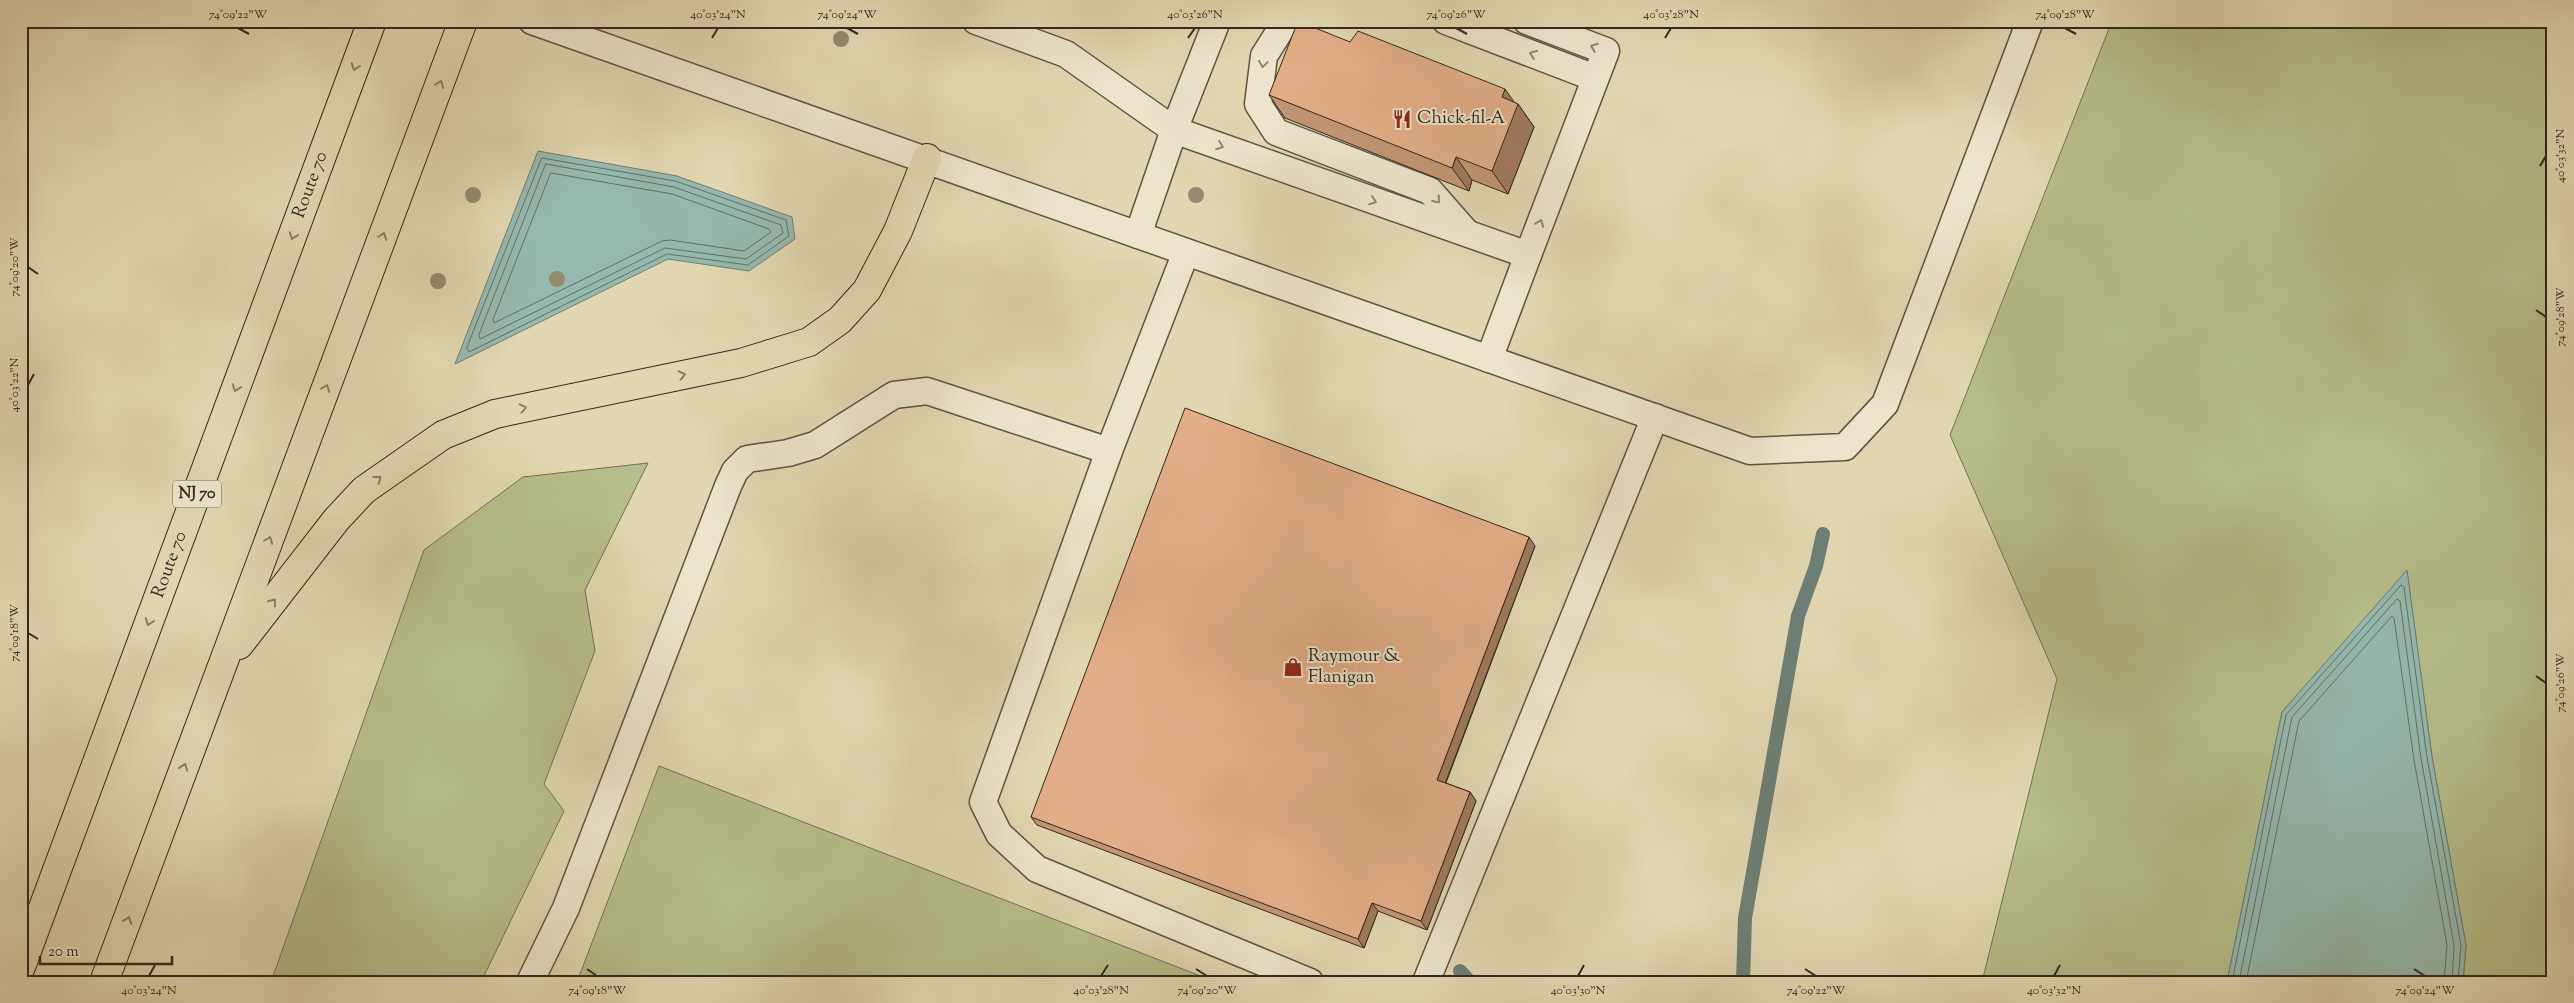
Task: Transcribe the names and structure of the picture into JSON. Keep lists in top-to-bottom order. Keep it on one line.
{"streets":{"highway":["Route 70","NJ 70"]},"places":{"restaurant":["Chick-fil-A"],"shop":["Raymour & Flanigan"]},"scale_bar":"20 m","coordinates":["74°09'22\"W","40°03'24\"N","74°09'24\"W","40°03'26\"N","74°09'26\"W","40°03'28\"N","74°09'28\"W","40°03'32\"N","74°09'20\"W","40°03'22\"N","74°09'18\"W","40°03'30\"N"]}
